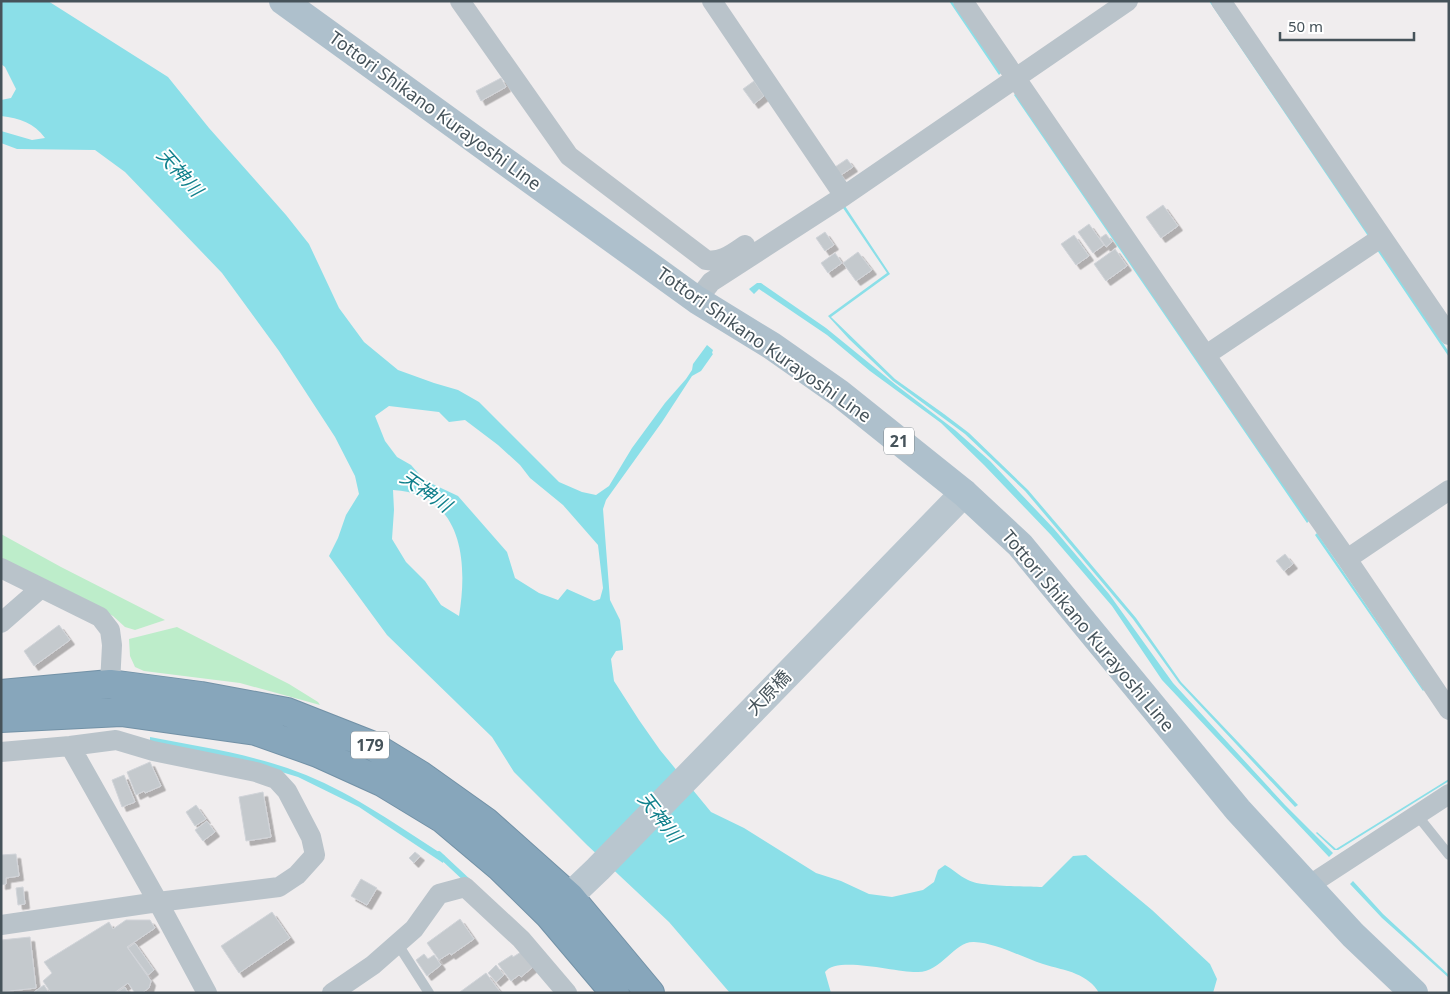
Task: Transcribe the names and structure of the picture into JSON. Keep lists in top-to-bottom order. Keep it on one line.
{"streets":{"highway":["179"],"main road":["Tottori Shikano Kurayoshi Line","21"],"street":["大原橋"]},"crossings":[["Tottori Shikano Kurayoshi Line","大原橋"],["大原橋","179"]],"water":["天神川"],"scale_bar":"50 m"}
